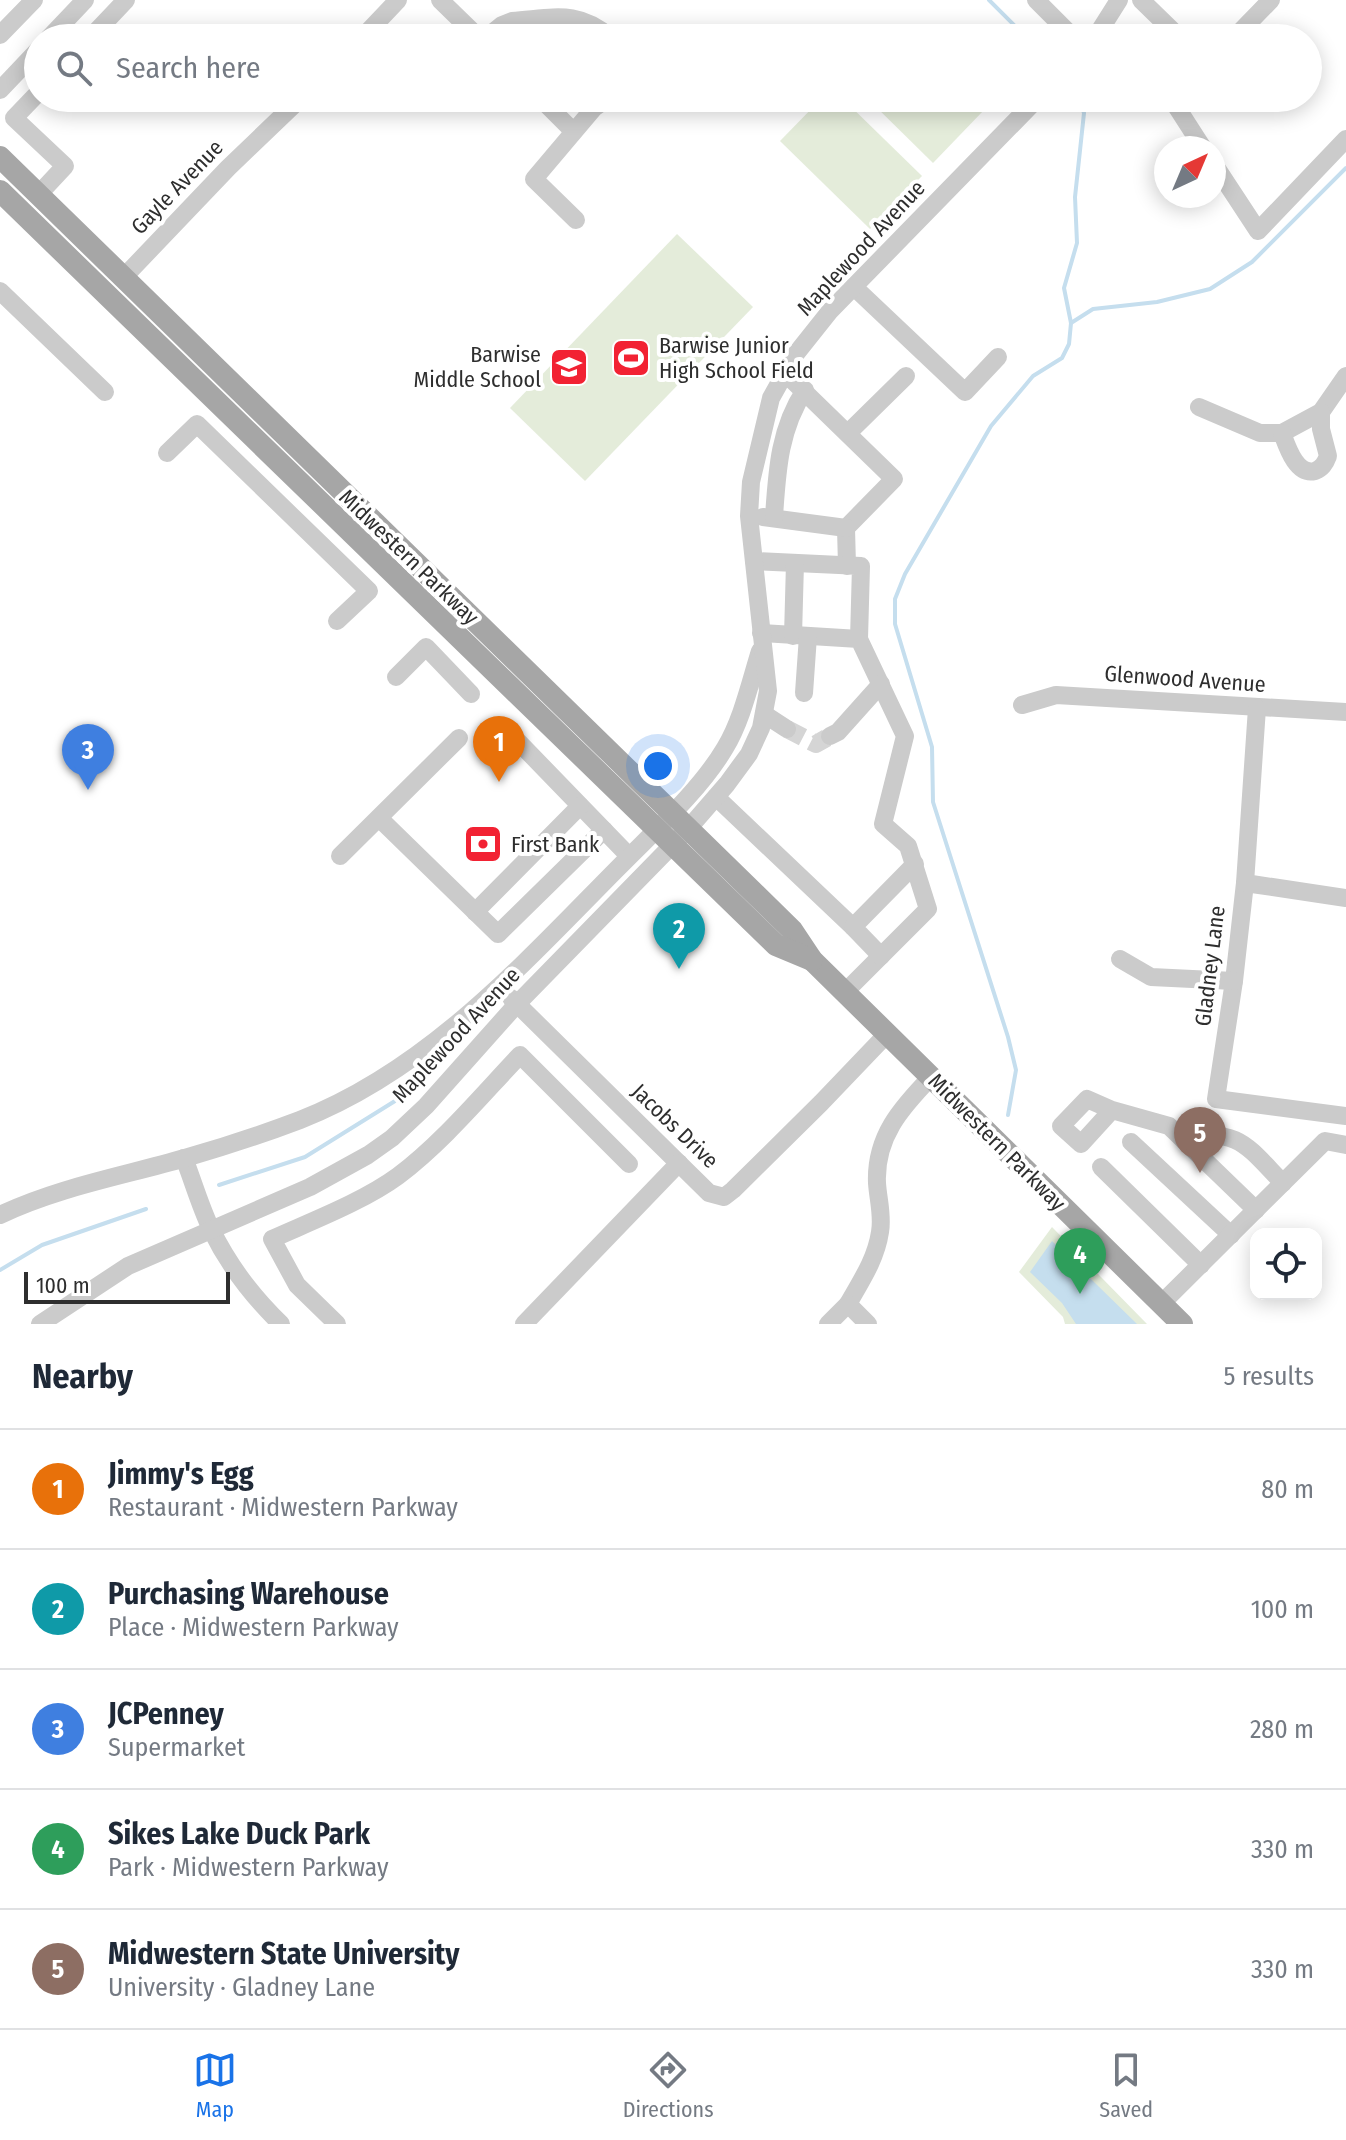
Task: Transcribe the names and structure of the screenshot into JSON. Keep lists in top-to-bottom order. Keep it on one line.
{"streets":{"main road":["Midwestern Parkway"],"street":["Gayle Avenue","Maplewood Avenue","Glenwood Avenue","Gladney Lane","Jacobs Drive"]},"crossings":[["Gayle Avenue","Midwestern Parkway"],["Maplewood Avenue","Midwestern Parkway"],["Maplewood Avenue","Jacobs Drive"],["Midwestern Parkway","Jacobs Drive"],["Glenwood Avenue","Gladney Lane"]],"places":{"sports":["Barwise Junior High School Field"],"school or university":["Barwise Middle School"],"bank":["First Bank"]},"scale_bar":"100 m","north":"top right","page":{"search":"Search here","pins":["1","3","2","5","4"],"scale":"100 m","heading":["Nearby","5 results"],"list":[{"mark":"1","name":"Jimmy's Egg","note":"Restaurant · Midwestern Parkway","value":"80 m"},{"mark":"2","name":"Purchasing Warehouse","note":"Place · Midwestern Parkway","value":"100 m"},{"mark":"3","name":"JCPenney","note":"Supermarket","value":"280 m"},{"mark":"4","name":"Sikes Lake Duck Park","note":"Park · Midwestern Parkway","value":"330 m"},{"mark":"5","name":"Midwestern State University","note":"University · Gladney Lane","value":"330 m"}],"nav":["Map","Directions","Saved"]}}
